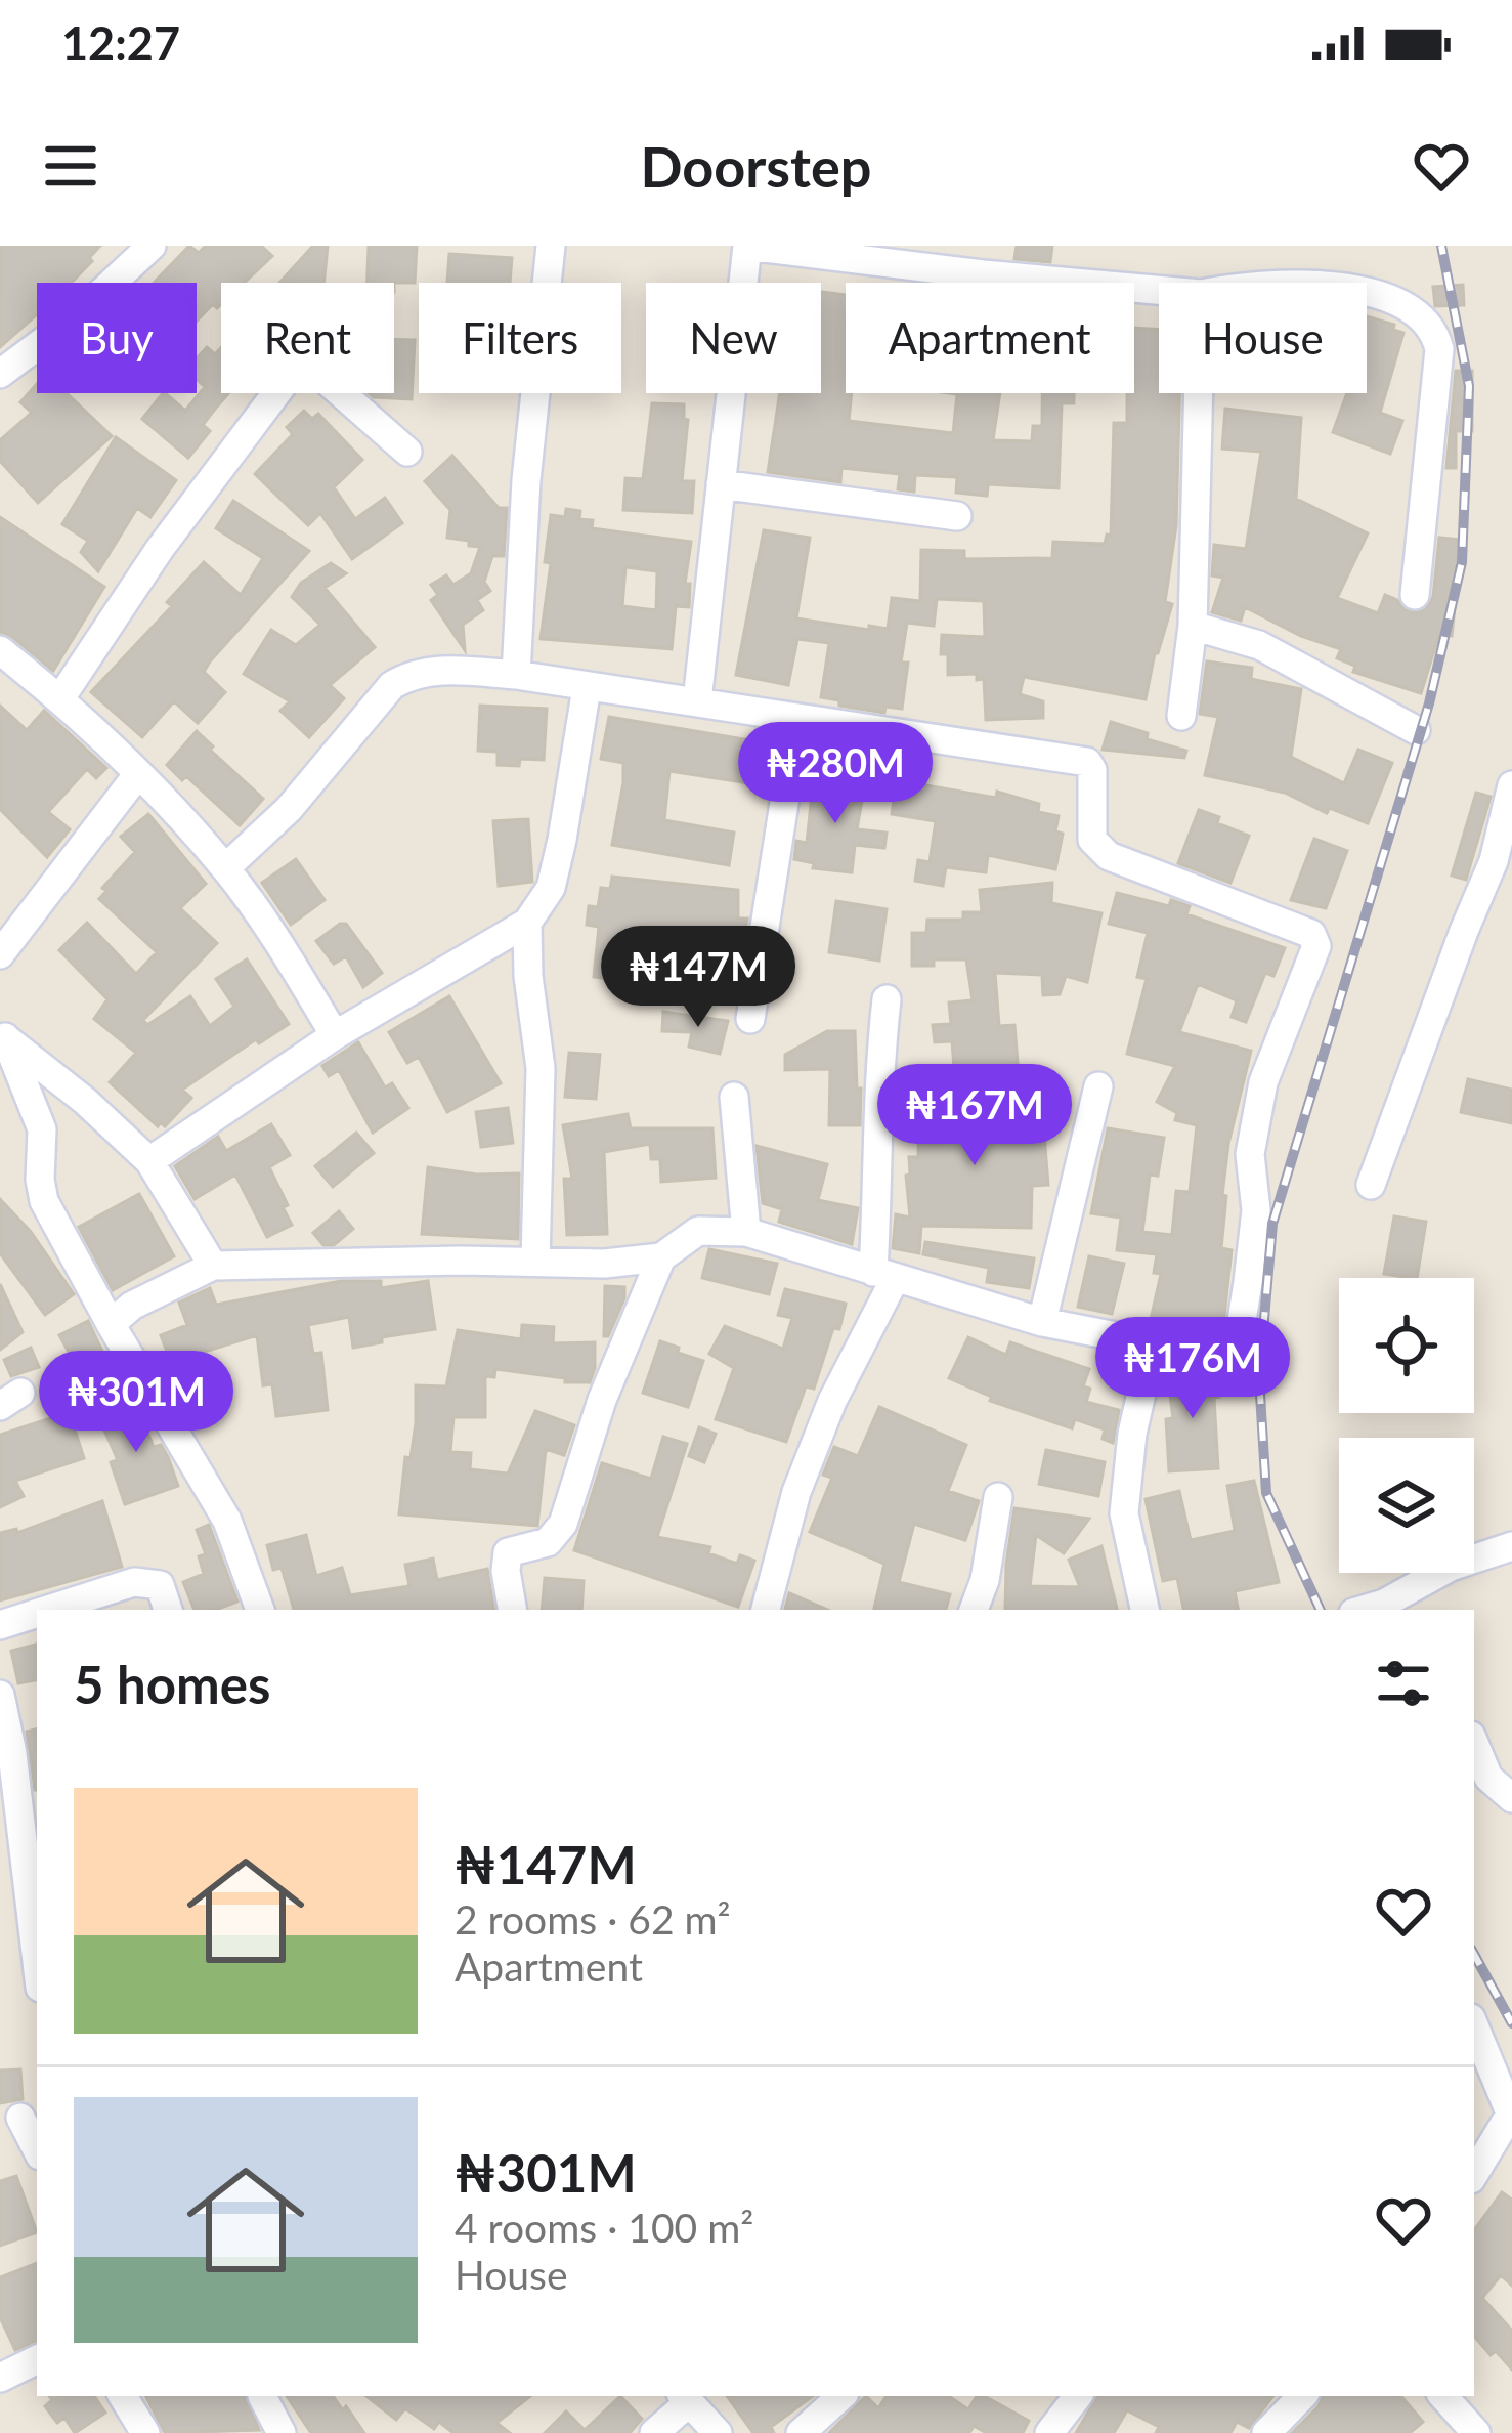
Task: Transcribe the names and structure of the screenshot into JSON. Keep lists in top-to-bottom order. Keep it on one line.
{"page":{"status":"12:27","header":"Doorstep","chip":["Buy","Rent","Filters","New","Apartment","House"],"price":["₦280M","₦147M","₦167M","₦176M","₦301M"],"heading":"5 homes","list":[{"name":"₦147M","note":"2 rooms · 62 m² · Apartment"},{"name":"₦301M","note":"4 rooms · 100 m² · House"}]}}
